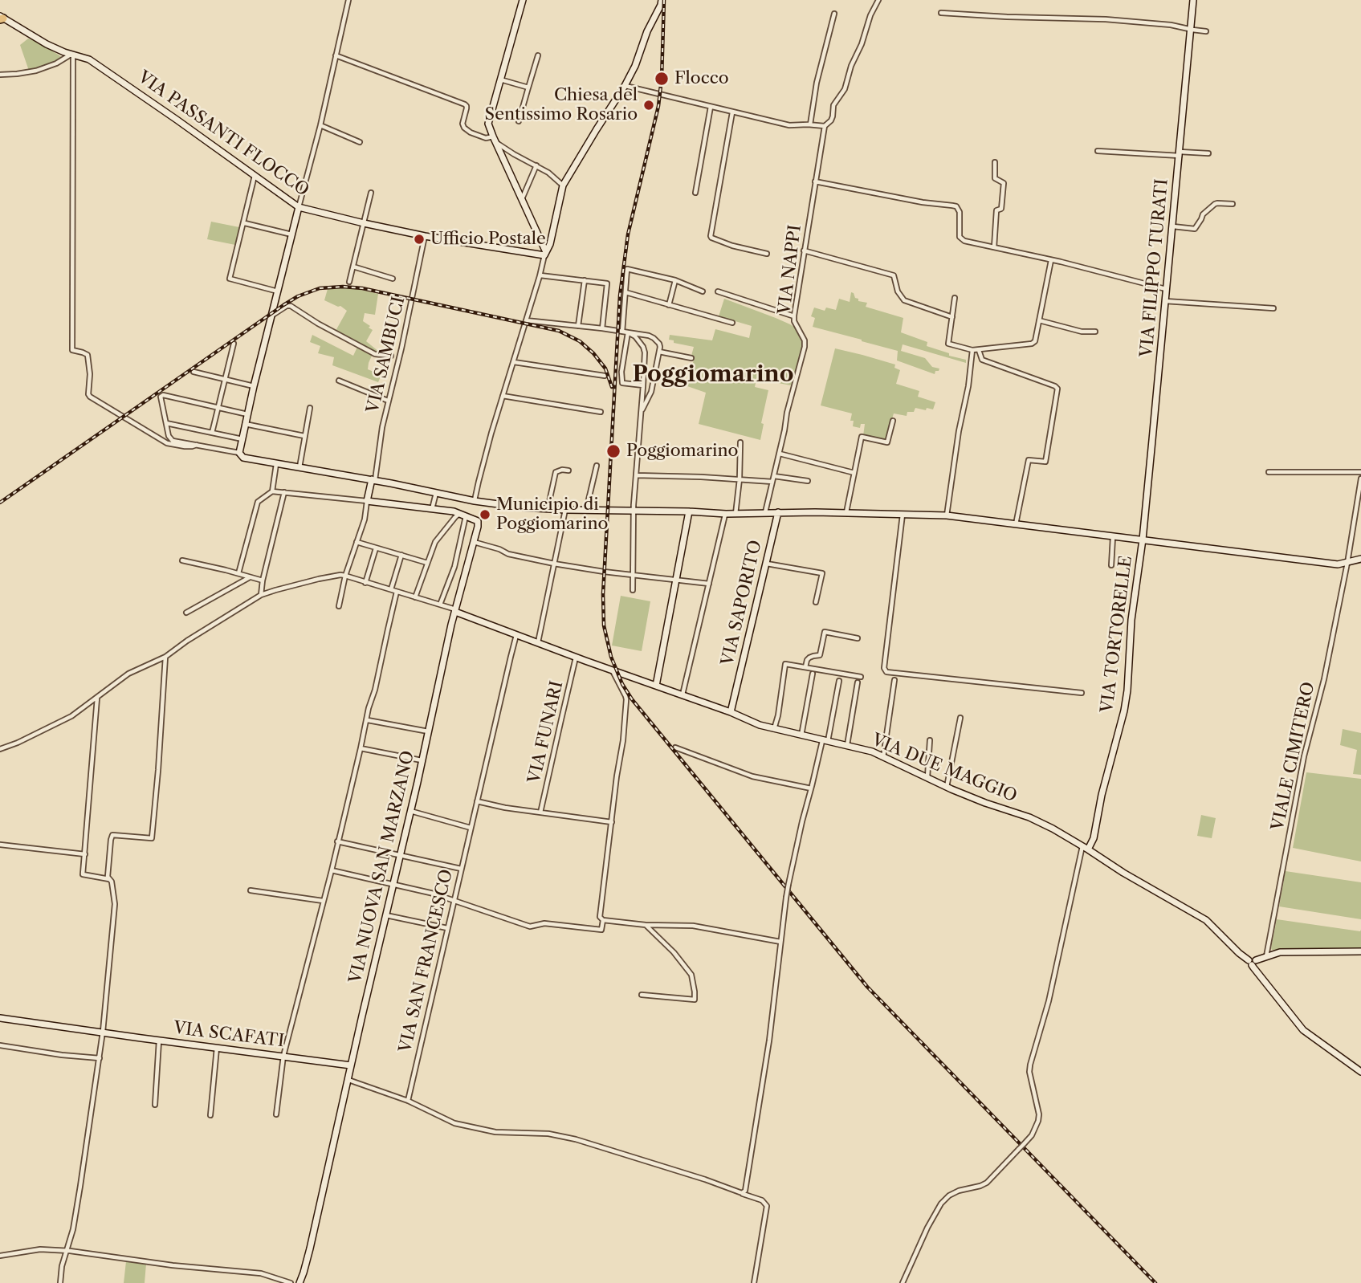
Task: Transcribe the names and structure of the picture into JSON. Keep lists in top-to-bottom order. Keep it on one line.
{"streets":{"main road":["VIA PASSANTI FLOCCO","VIA FILIPPO TURATI","VIA SAPORITO","VIA TORTORELLE","VIA DUE MAGGIO","VIA NUOVA SAN MARZANO","VIA SCAFATI"],"street":["VIA NAPPI","VIA SAMBUCI","VIA FUNARI","VIALE CIMITERO","VIA SAN FRANCESCO"]},"crossings":[["VIA PASSANTI FLOCCO","VIA SAMBUCI"],["VIA FILIPPO TURATI","VIA TORTORELLE"],["VIA SAPORITO","VIA DUE MAGGIO"],["VIA TORTORELLE","VIA DUE MAGGIO"],["VIA FUNARI","VIA DUE MAGGIO"],["VIA DUE MAGGIO","VIA NUOVA SAN MARZANO"],["VIA NUOVA SAN MARZANO","VIA SCAFATI"]],"districts":["Poggiomarino"],"places":["Flocco","Chiesa del Sentissimo Rosario","Ufficio Postale","Poggiomarino","Municipio di Poggiomarino"]}
